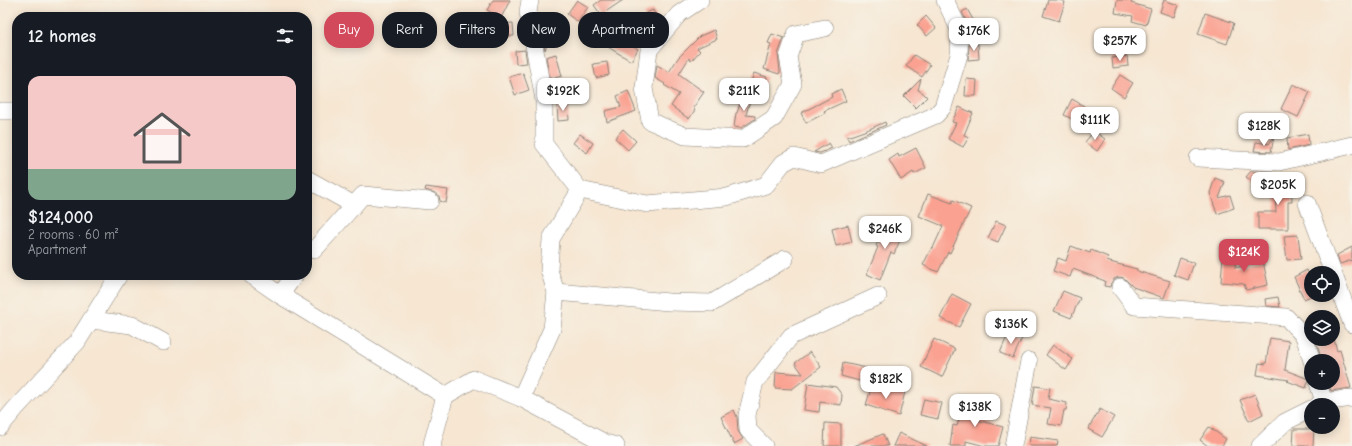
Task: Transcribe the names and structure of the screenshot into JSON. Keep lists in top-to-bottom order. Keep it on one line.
{"page":{"chip":["Buy","Rent","Filters","New","Apartment"],"heading":"12 homes","price":["$176K","$257K","$192K","$211K","$111K","$128K","$205K","$246K","$124K","$136K","$182K","$138K"],"list":[{"name":"$124,000","note":"2 rooms · 60 m² · Apartment"}],"map_buttons":["+","−"]}}
